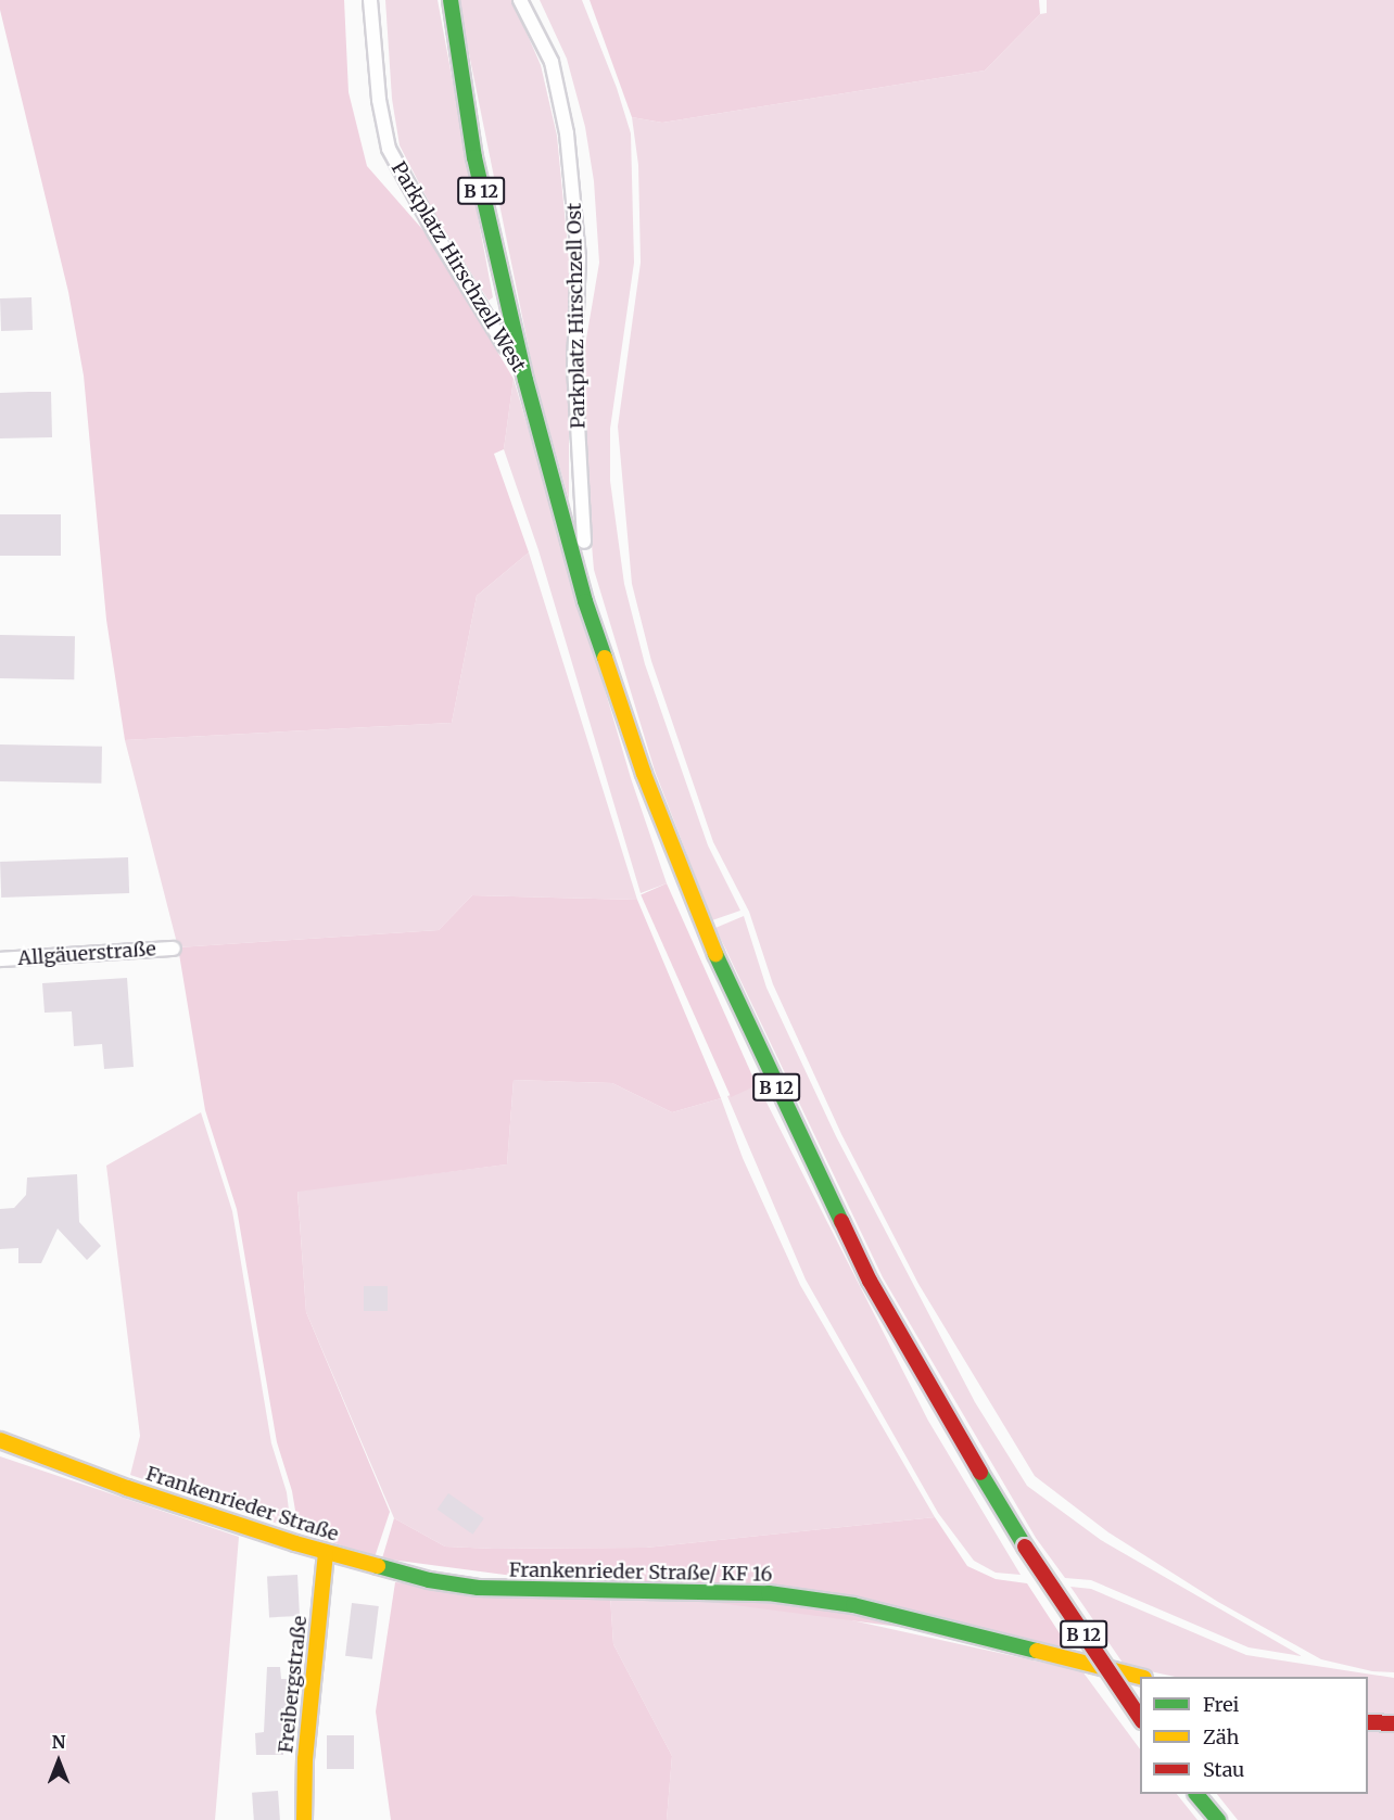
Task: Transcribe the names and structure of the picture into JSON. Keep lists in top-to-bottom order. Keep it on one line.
{"streets":{"main road":["B 12","Frankenrieder Straße","Frankenrieder Straße/ KF 16","Freibergstraße"],"lane":["Parkplatz Hirschzell West","Parkplatz Hirschzell Ost","Allgäuerstraße"]},"crossings":[["B 12","Parkplatz Hirschzell West"],["B 12","Parkplatz Hirschzell Ost"],["Frankenrieder Straße","Frankenrieder Straße/ KF 16"],["Frankenrieder Straße","Freibergstraße"]],"legend":["Frei","Zäh","Stau"],"north":"top"}
